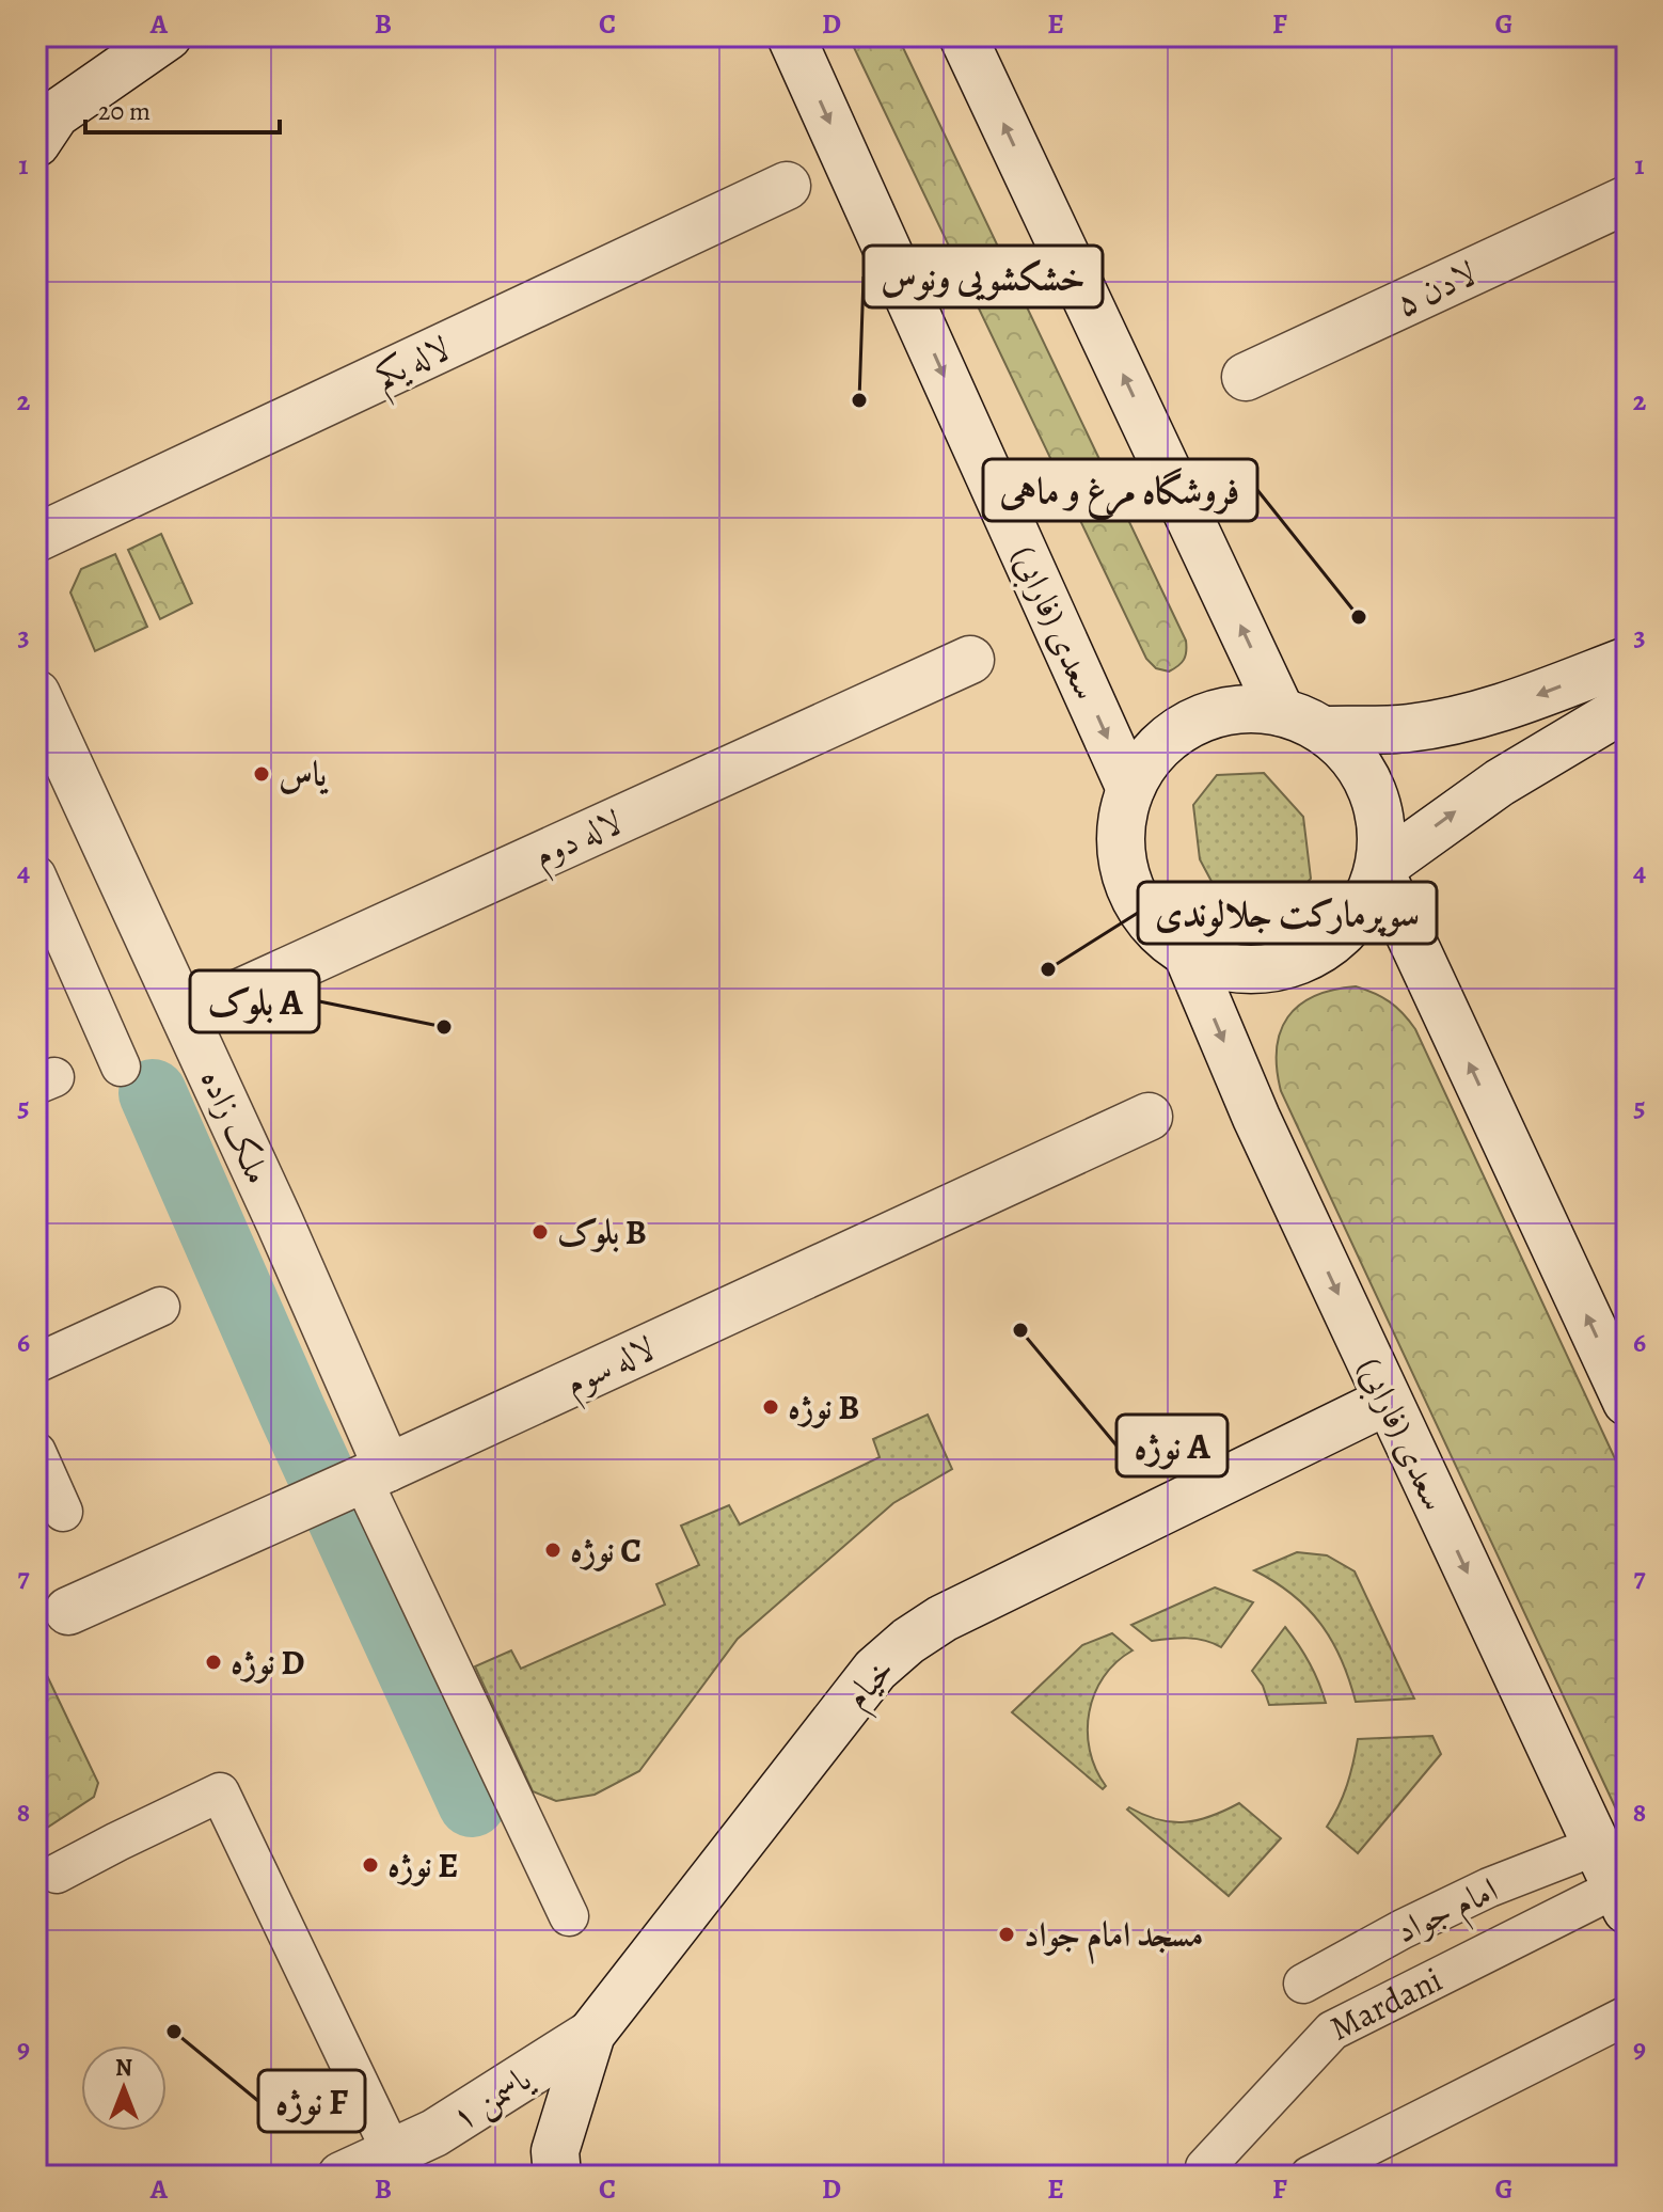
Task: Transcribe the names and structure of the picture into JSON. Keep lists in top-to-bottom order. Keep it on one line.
{"streets":{"street":["لادن ۵","لاله یکم","سعدی (فارابی)","لاله دوم","ملک زاده","لاله سوم","خیام","یاسمن ۱"],"lane":["امام جواد","Mardani"]},"crossings":[["سعدی (فارابی)","خیام"],["سعدی (فارابی)","امام جواد"],["سعدی (فارابی)","Mardani"],["لاله دوم","ملک زاده"],["ملک زاده","لاله سوم"],["خیام","یاسمن ۱"]],"places":["خشکشویی ونوس","فروشگاه مرغ و ماهی","یاس","سوپرمارکت جلالوندی","بلوک A","بلوک B","نوژه A","نوژه B","نوژه C","نوژه D","نوژه E","مسجد امام جواد","نوژه F"],"scale_bar":"20 m","north":"top","grid":{"columns":["A","B","C","D","E","F","G"],"rows":["1","2","3","4","5","6","7","8","9"]}}
